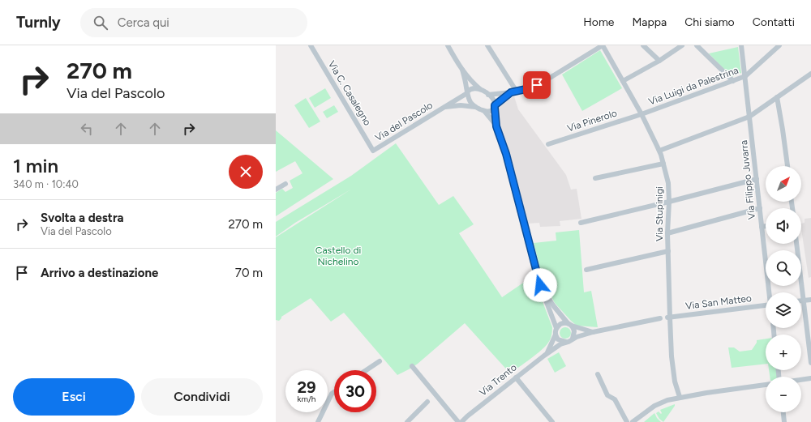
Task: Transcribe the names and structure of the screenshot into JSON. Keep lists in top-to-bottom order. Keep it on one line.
{"streets":{"street":["Via Luigi da Palestrina","Via C. Casalegno","Via Pinerolo","Via del Pascolo","Via Filippo Juvarra","Via Stupinigi","Via San Matteo","Via Trento"]},"crossings":[["Via Luigi da Palestrina","Via Pinerolo"],["Via Luigi da Palestrina","Via Filippo Juvarra"],["Via Luigi da Palestrina","Via Stupinigi"],["Via C. Casalegno","Via del Pascolo"],["Via Pinerolo","Via Stupinigi"],["Via Stupinigi","Via San Matteo"]],"parks":["Castello di Nichelino"],"north":"top right","page":{"header":"Turnly","search":"Cerca qui","nav":["Home","Mappa","Chi siamo","Contatti"],"turn":["270 m","Via del Pascolo"],"heading":["1 min","340 m · 10:40"],"map_buttons":["+","−"],"list":[{"name":"Svolta a destra","note":"Via del Pascolo","value":"270 m"},{"name":"Arrivo a destinazione","value":"70 m"}],"speed":"29 km/h","limit":"30","buttons":["Esci","Condividi"]}}
